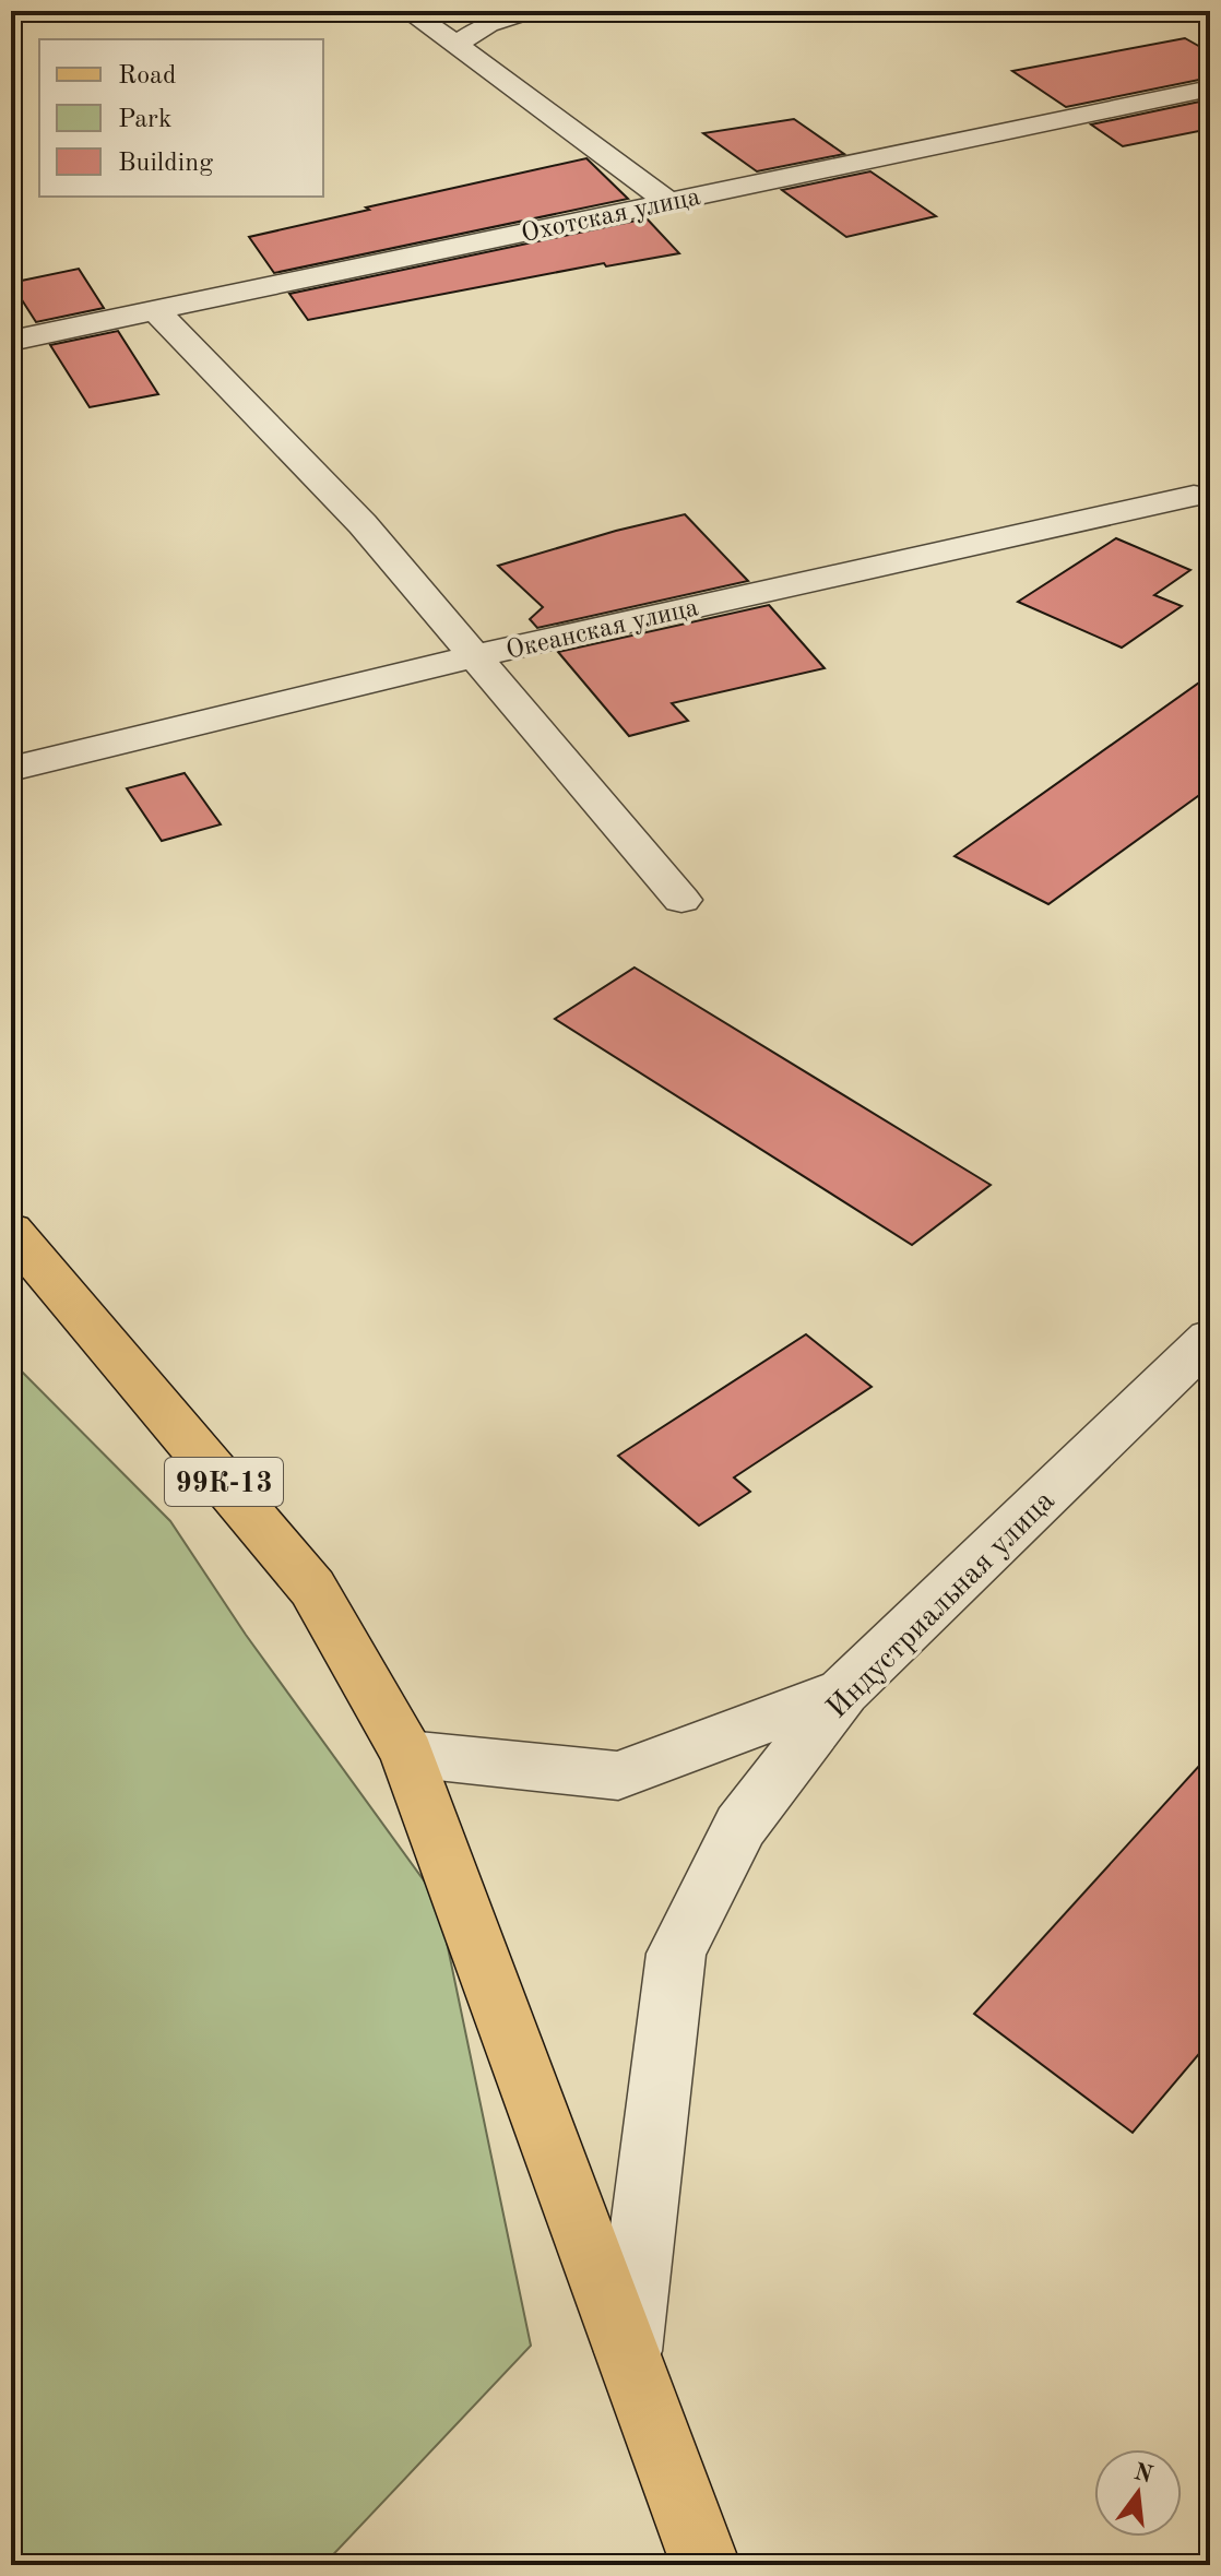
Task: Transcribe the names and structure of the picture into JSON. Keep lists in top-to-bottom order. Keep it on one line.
{"streets":{"main road":["99К-13"],"street":["Охотская улица","Океанская улица","Индустриальная улица"]},"crossings":[["99К-13","Индустриальная улица"]],"legend":["Road","Park","Building"],"north":"top"}
